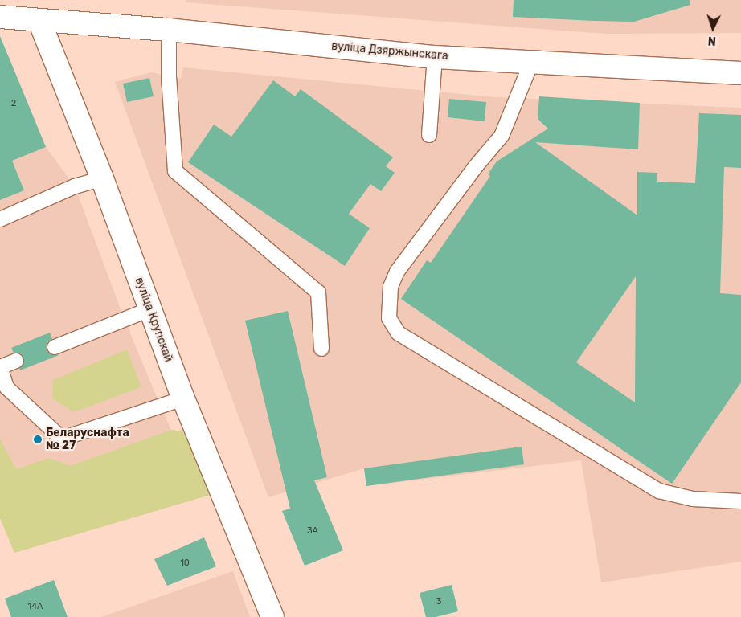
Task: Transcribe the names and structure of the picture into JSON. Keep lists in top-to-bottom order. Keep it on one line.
{"streets":{"street":["вуліца Дзяржынскага","вуліца Крупскай"]},"crossings":[["вуліца Дзяржынскага","вуліца Крупскай"]],"places":["Беларуснафта № 27"],"house_numbers":["2","3А","10","3","14А"],"north":"bottom"}
